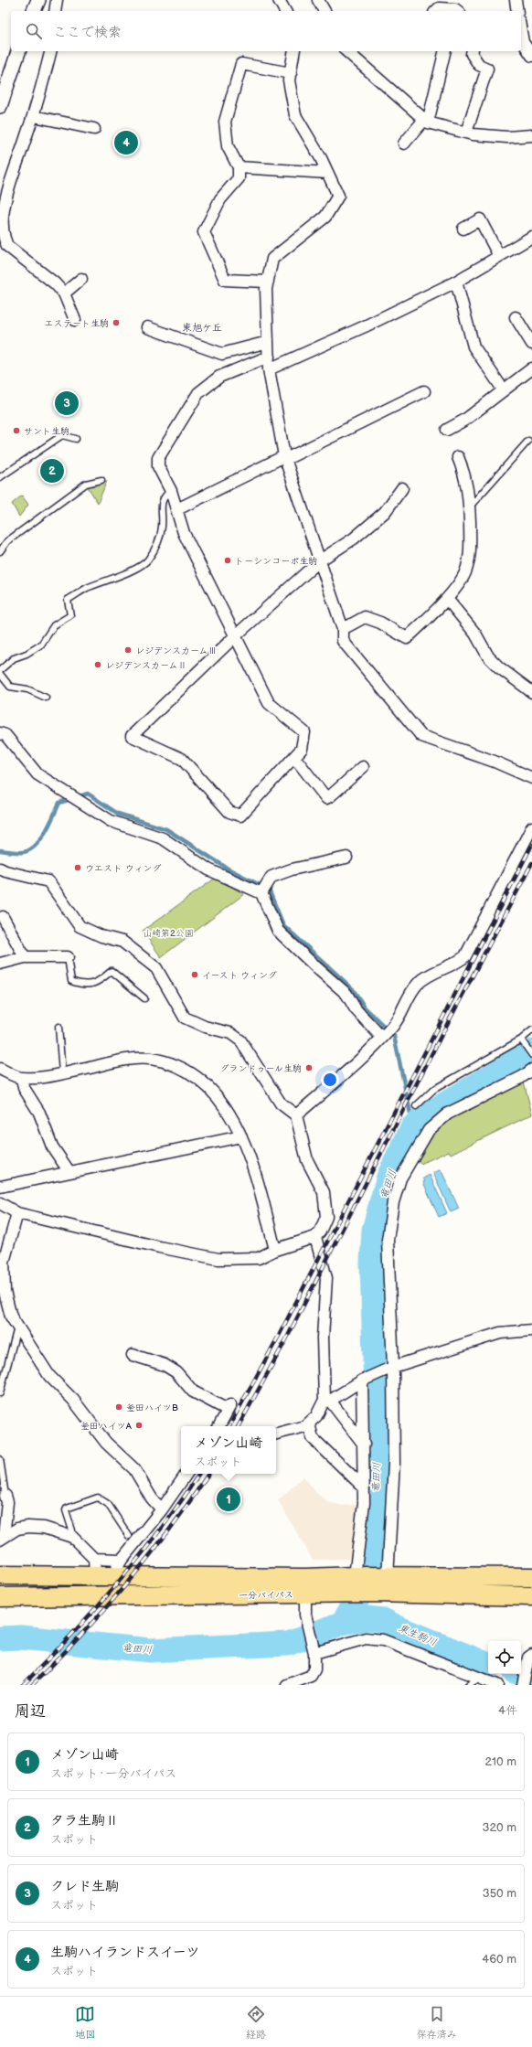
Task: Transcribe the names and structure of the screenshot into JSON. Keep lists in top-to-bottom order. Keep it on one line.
{"streets":{"highway":["一分バイパス"]},"districts":["東旭ケ丘"],"water":["竜田川","東生駒川"],"parks":["山崎第2公園"],"places":["エステート生駒","サント生駒","トーシンコーポ生駒","レジデンスカームⅢ","レジデンスカームⅡ","ウエスト ウィング","イースト ウィング","グランドゥール生駒","釜田ハイツB","釜田ハイツA"],"page":{"search":"ここで検索","pins":["4","3","2","1"],"popup":["メゾン山崎","スポット"],"heading":["周辺","4件"],"list":[{"mark":"1","name":"メゾン山崎","note":"スポット · 一分バイパス","value":"210 m"},{"mark":"2","name":"タラ生駒Ⅱ","note":"スポット","value":"320 m"},{"mark":"3","name":"クレド生駒","note":"スポット","value":"350 m"},{"mark":"4","name":"生駒ハイランドスイーツ","note":"スポット","value":"460 m"}],"nav":["地図","経路","保存済み"]}}
